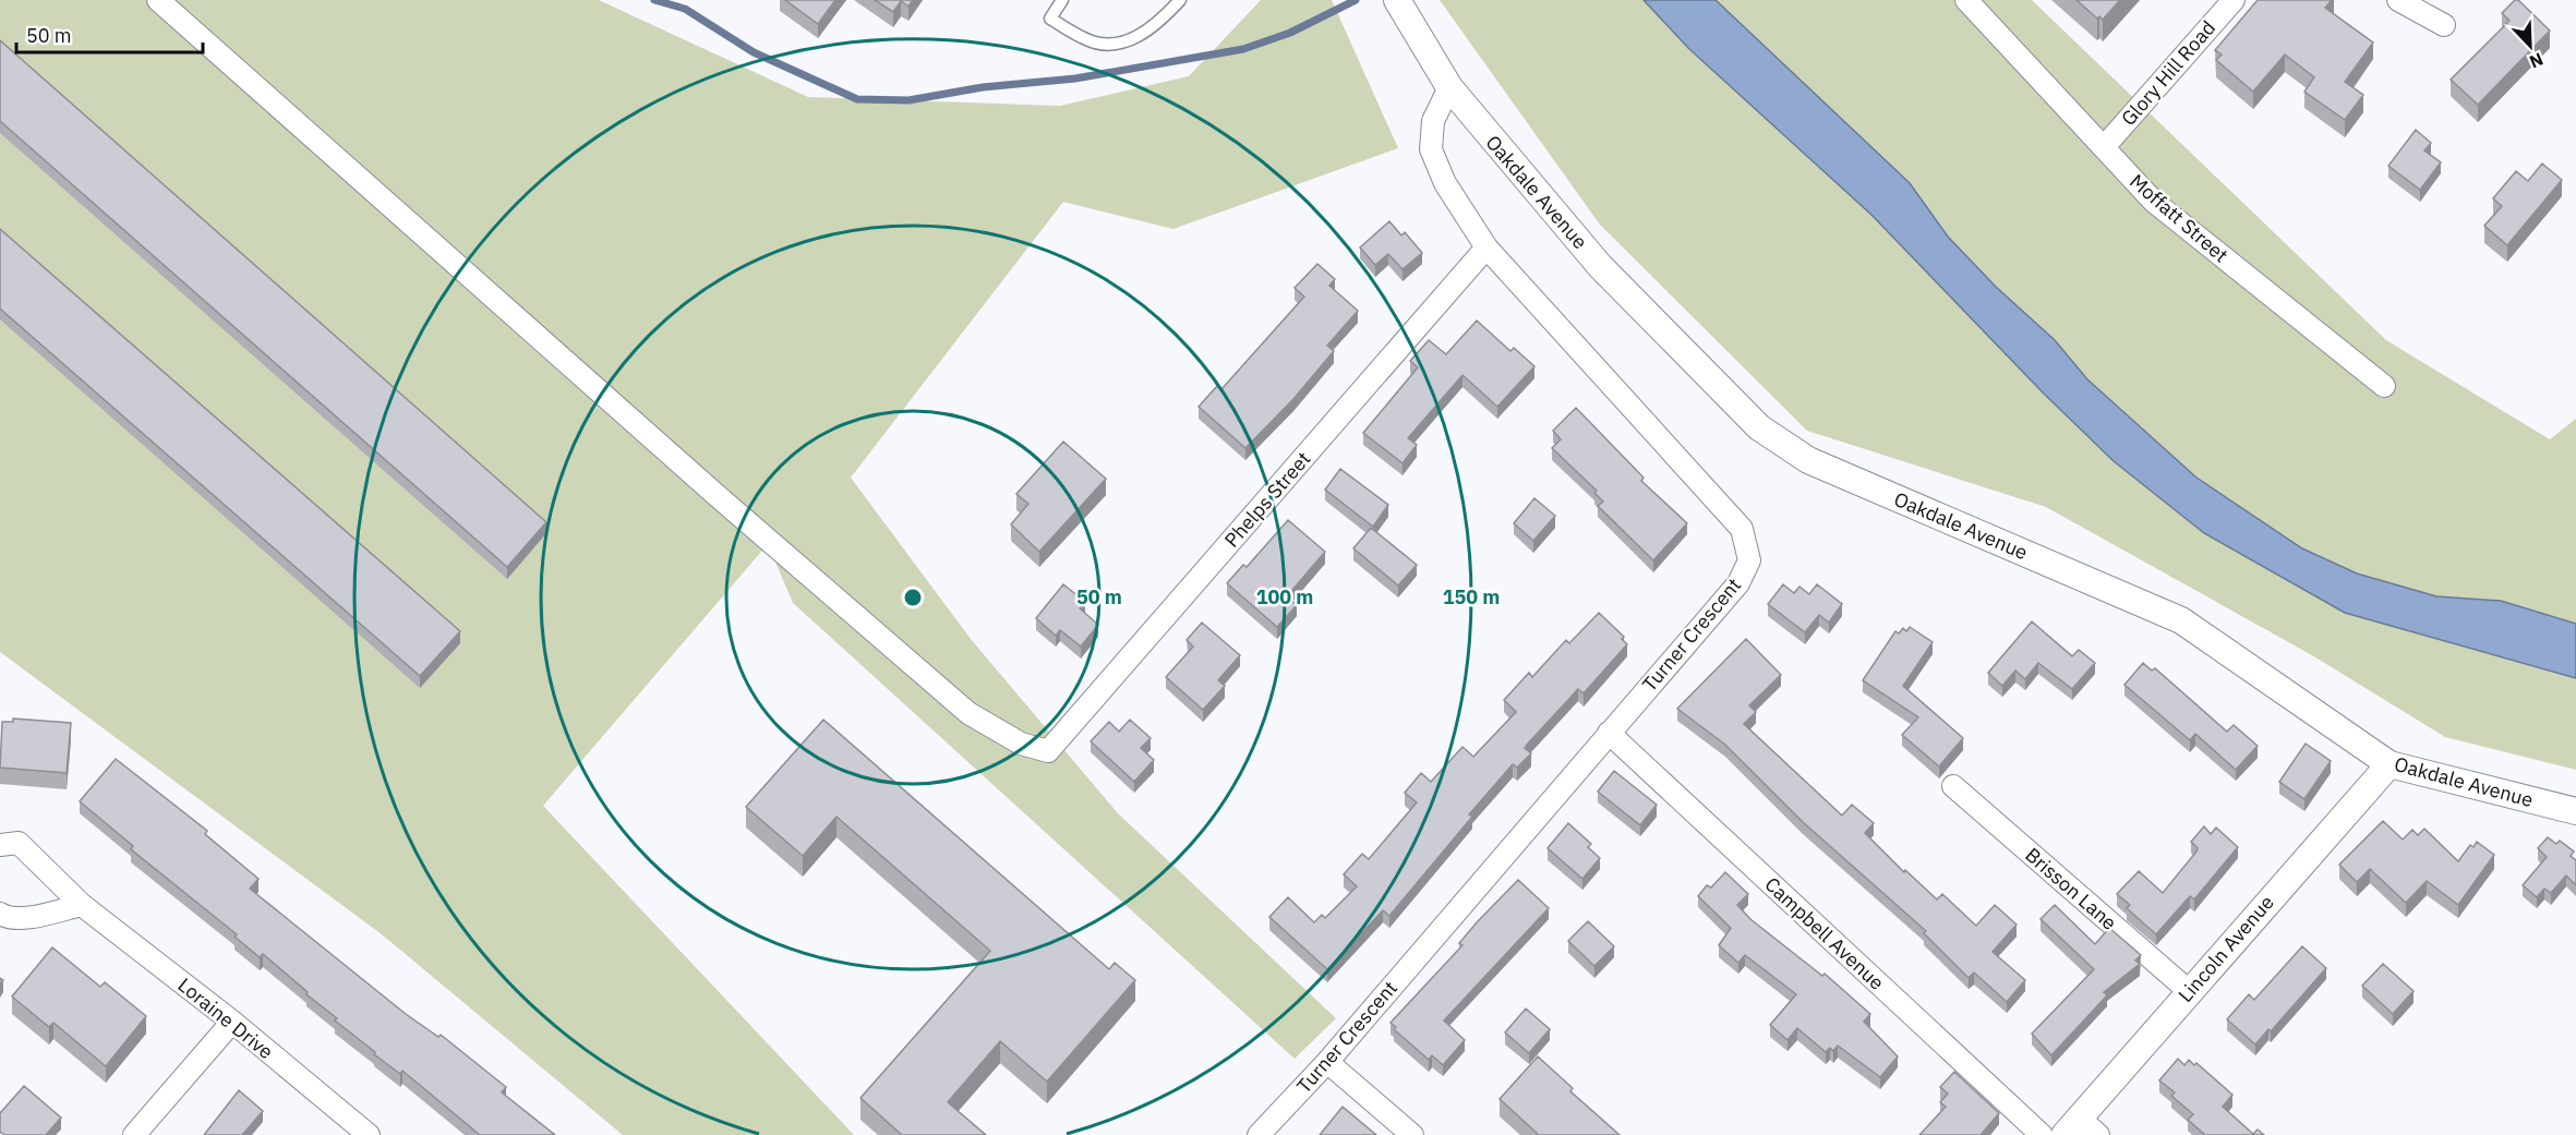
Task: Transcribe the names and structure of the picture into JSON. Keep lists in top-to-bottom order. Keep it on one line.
{"streets":{"street":["Glory Hill Road","Oakdale Avenue","Moffatt Street","Phelps Street","Turner Crescent","Brisson Lane","Campbell Avenue","Lincoln Avenue","Loraine Drive"]},"crossings":[["Glory Hill Road","Moffatt Street"],["Oakdale Avenue","Turner Crescent"],["Oakdale Avenue","Lincoln Avenue"],["Phelps Street","Turner Crescent"],["Turner Crescent","Campbell Avenue"],["Brisson Lane","Lincoln Avenue"]],"scale_bar":"50 m","north":"bottom right","rings":["50 m","100 m","150 m"]}
